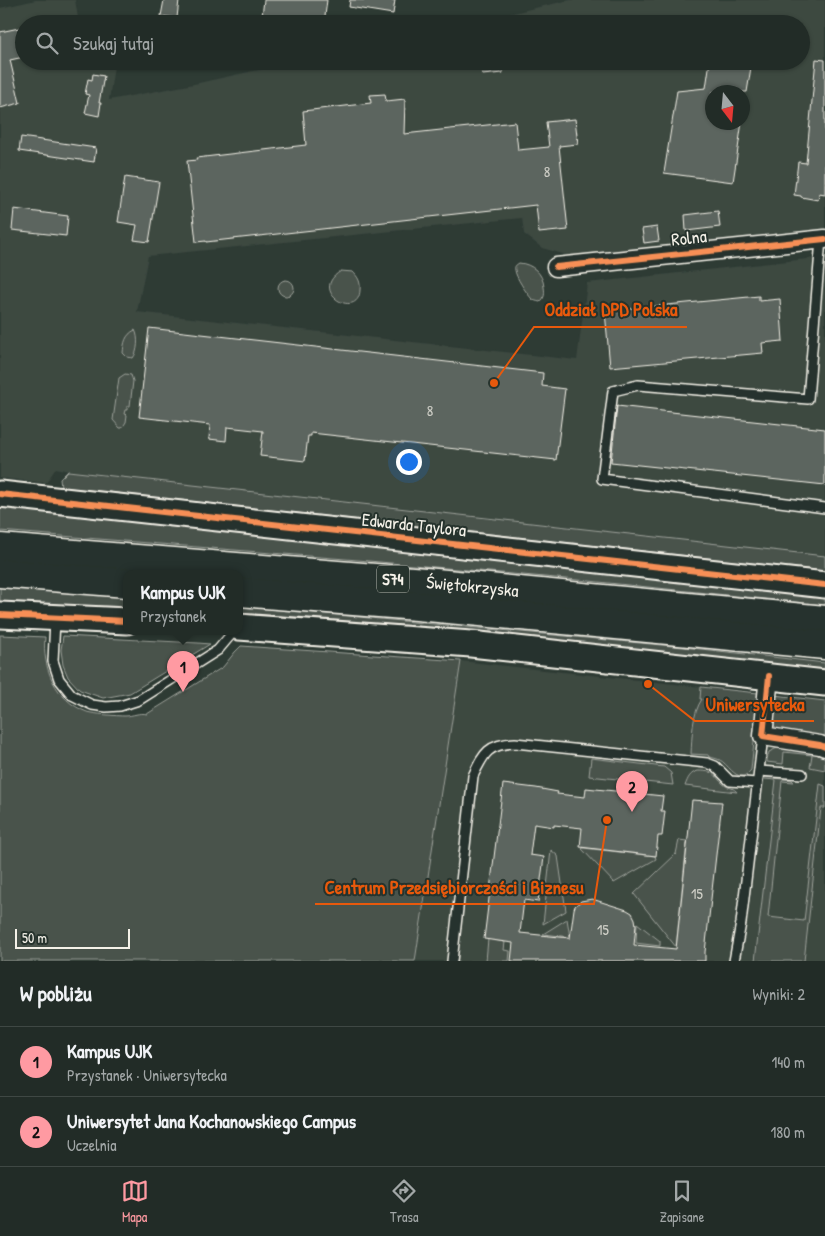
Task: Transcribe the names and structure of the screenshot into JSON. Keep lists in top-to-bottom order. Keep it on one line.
{"streets":{"highway":["S74","Świętokrzyska"],"street":["Rolna","Edwarda Taylora"]},"places":["Oddział DPD Polska","Uniwersytecka","Centrum Przedsiębiorczości i Biznesu"],"house_numbers":["8","8","15","15"],"scale_bar":"50 m","north":"bottom","page":{"search":"Szukaj tutaj","popup":["Kampus UJK","Przystanek"],"pins":["1","2"],"scale":"50 m","heading":["W pobliżu","Wyniki: 2"],"list":[{"mark":"1","name":"Kampus UJK","note":"Przystanek · Uniwersytecka","value":"140 m"},{"mark":"2","name":"Uniwersytet Jana Kochanowskiego Campus","note":"Uczelnia","value":"180 m"}],"nav":["Mapa","Trasa","Zapisane"]}}
